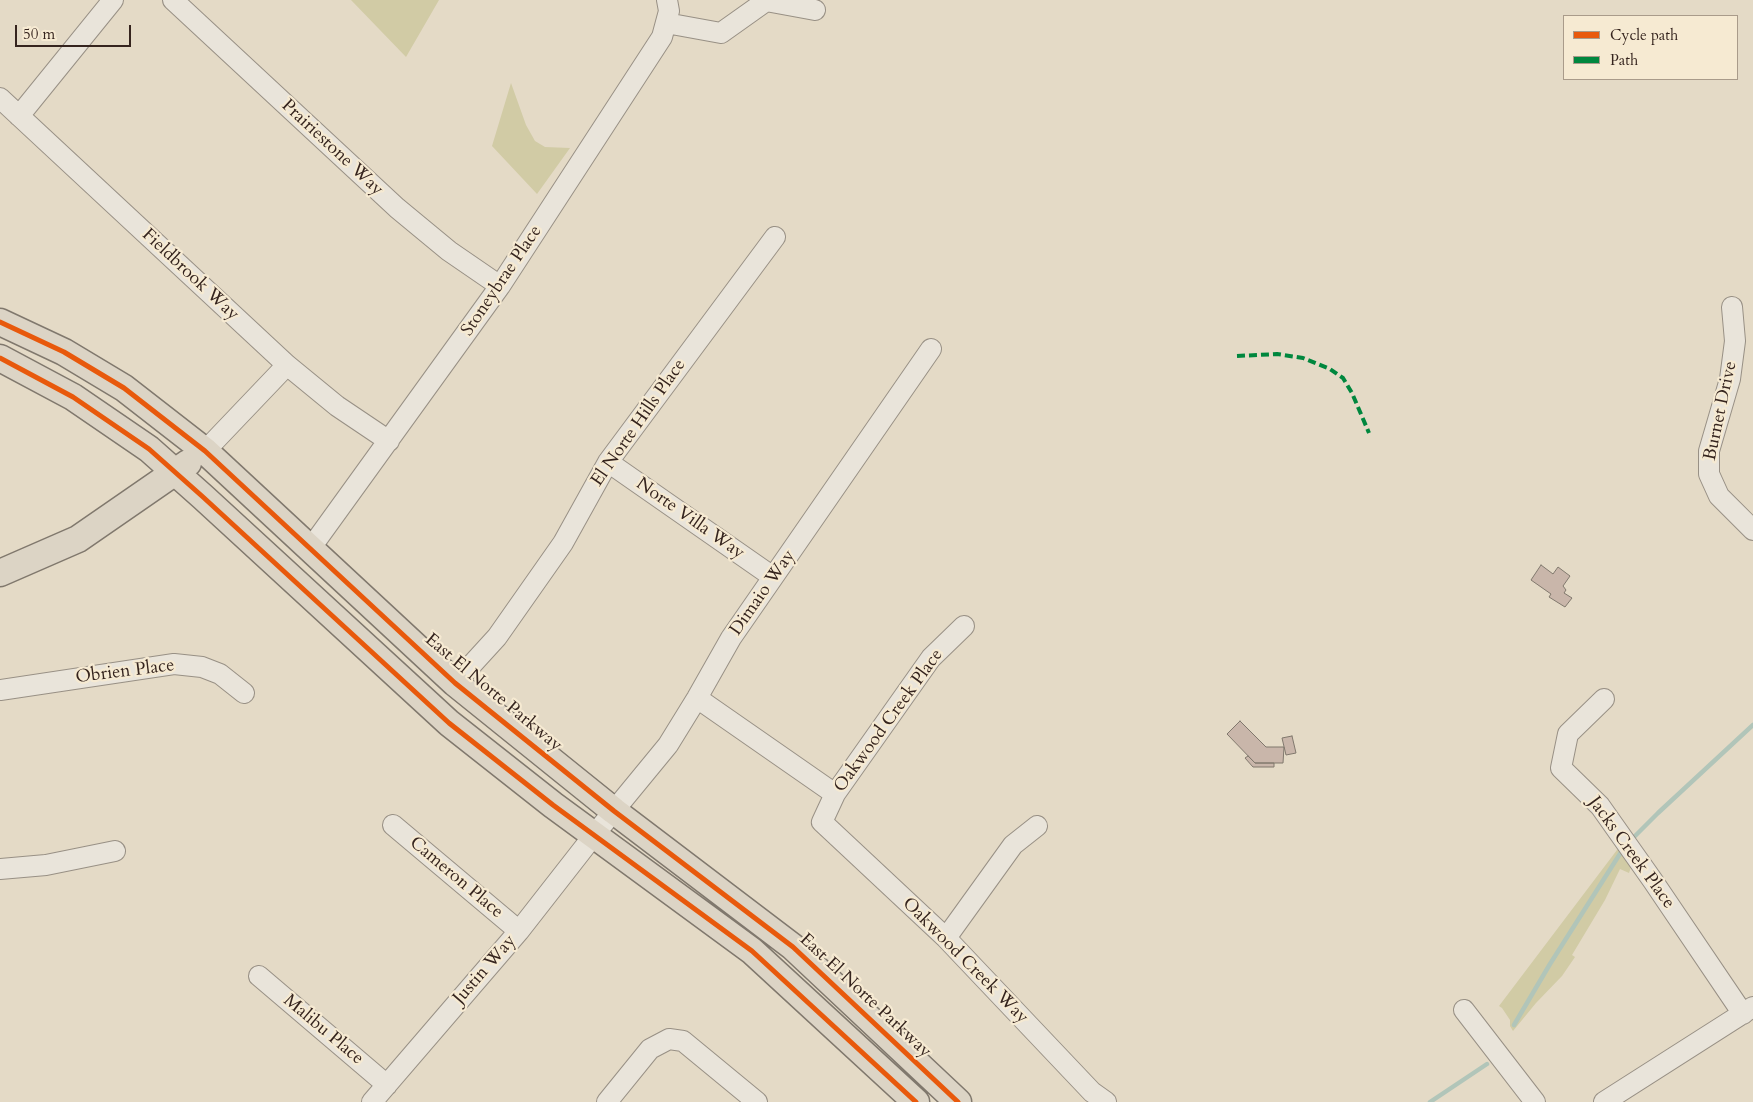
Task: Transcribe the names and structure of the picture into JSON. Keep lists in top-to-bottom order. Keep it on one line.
{"streets":{"main road":["East El Norte Parkway"],"street":["Prairiestone Way","Fieldbrook Way","Stoneybrae Place","Burnet Drive","El Norte Hills Place","Norte Villa Way","Dimaio Way","Obrien Place","Oakwood Creek Place","Jacks Creek Place","Cameron Place","Oakwood Creek Way","Justin Way","Malibu Place"]},"crossings":[["Prairiestone Way","Stoneybrae Place"],["Fieldbrook Way","Stoneybrae Place"],["Stoneybrae Place","East El Norte Parkway"],["El Norte Hills Place","Norte Villa Way"],["El Norte Hills Place","East El Norte Parkway"],["Norte Villa Way","Dimaio Way"],["Dimaio Way","East El Norte Parkway"],["Dimaio Way","Justin Way"],["Oakwood Creek Place","Oakwood Creek Way"],["Cameron Place","Justin Way"],["Justin Way","Malibu Place"]],"legend":["Cycle path","Path"],"scale_bar":"50 m"}
